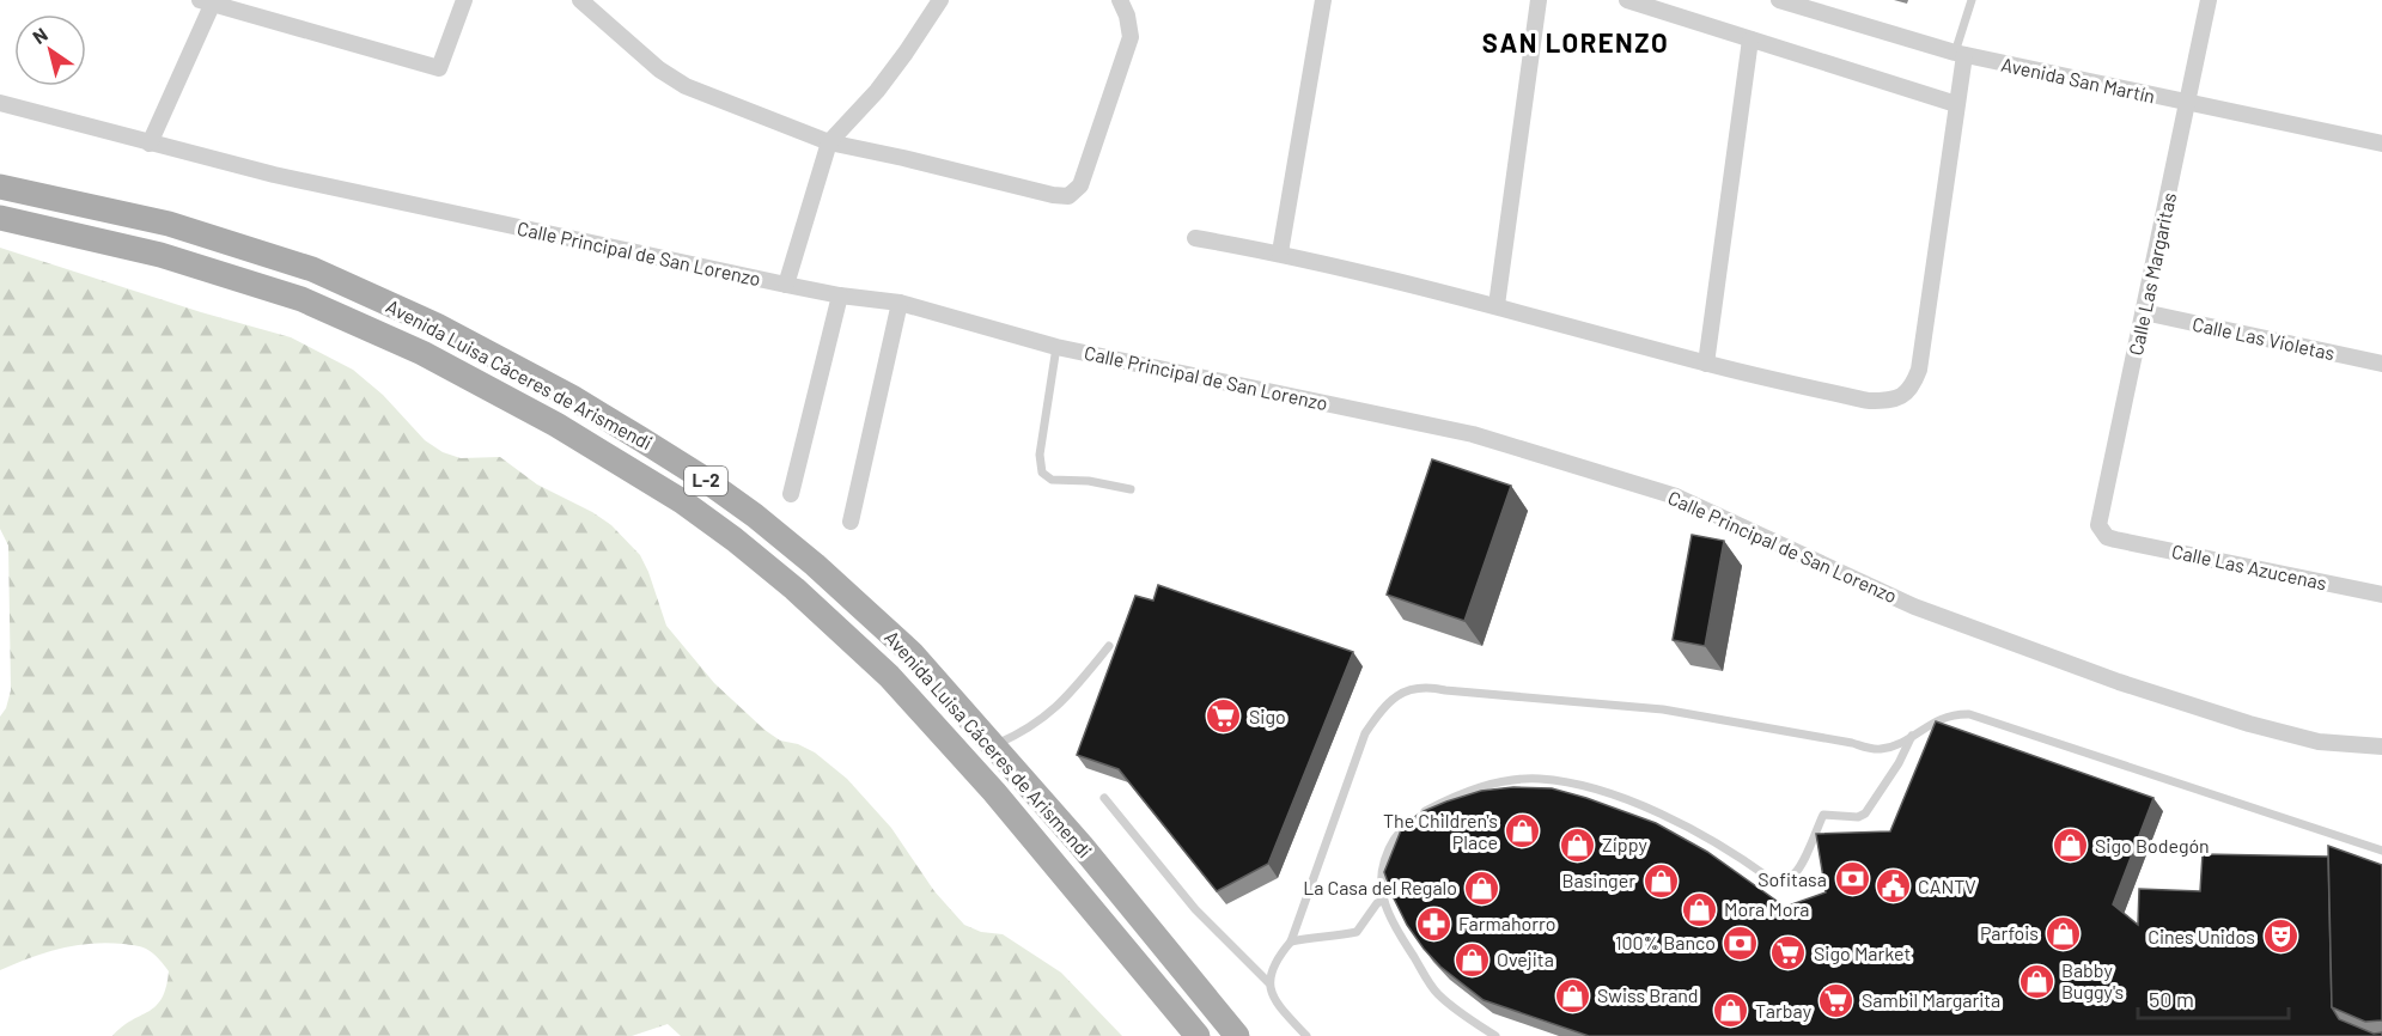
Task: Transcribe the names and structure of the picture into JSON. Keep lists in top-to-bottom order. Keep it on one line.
{"streets":{"main road":["Avenida Luisa Cáceres de Arismendi","L-2"],"street":["Avenida San Martín","Calle Principal de San Lorenzo","Calle Las Margaritas","Calle Las Violetas","Calle Las Azucenas"]},"crossings":[["Avenida San Martín","Calle Las Margaritas"],["Calle Las Margaritas","Calle Las Violetas"],["Calle Las Margaritas","Calle Las Azucenas"]],"districts":["SAN LORENZO"],"places":{"supermarket":["Sigo","Sigo Market","Sambil Margarita"],"shop":["The Children's Place","Zippy","Sigo Bodegón","Basinger","La Casa del Regalo","Mora Mora","Parfois","Ovejita","Babby Buggy's","Swiss Brand","Tarbay"],"bank":["Sofitasa","100% Banco"],"public building":["CANTV"],"pharmacy":["Farmahorro"],"theatre":["Cines Unidos"]},"scale_bar":"50 m","north":"top left"}
